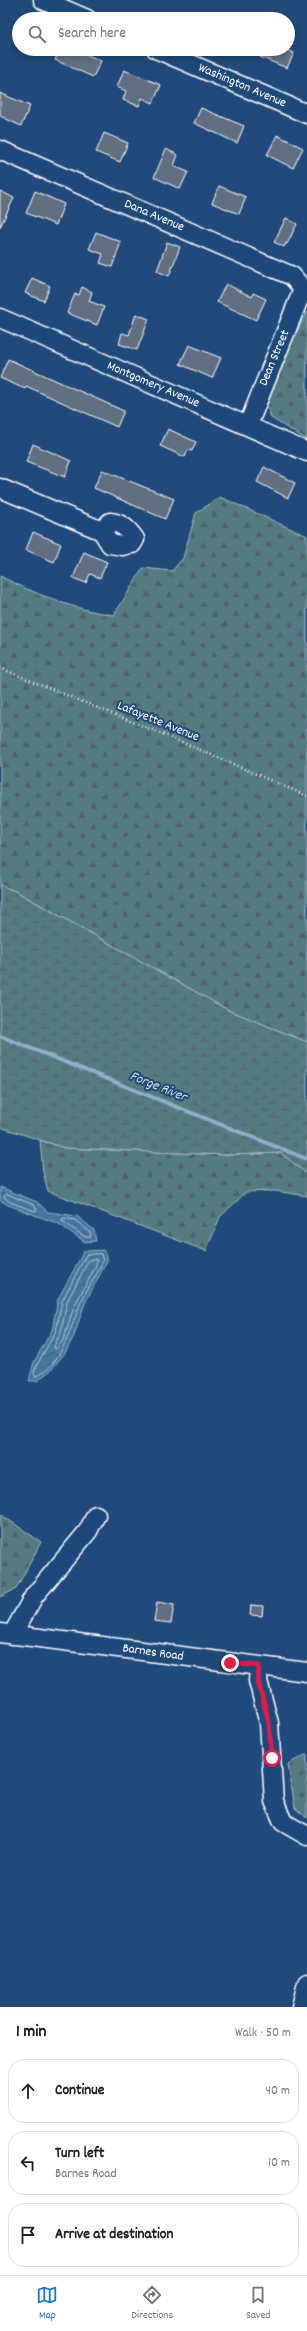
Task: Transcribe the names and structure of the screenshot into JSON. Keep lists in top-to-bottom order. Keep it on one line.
{"streets":{"street":["Washington Avenue","Dana Avenue","Dean Street","Montgomery Avenue","Barnes Road"],"path":["Lafayette Avenue"]},"crossings":[["Dana Avenue","Dean Street"],["Dean Street","Montgomery Avenue"]],"water":["Forge River"],"page":{"search":"Search here","heading":["1 min","Walk · 50 m"],"list":[["Continue","40 m"],["Turn left","Barnes Road","10 m"],"Arrive at destination"],"nav":["Map","Directions","Saved"]}}
